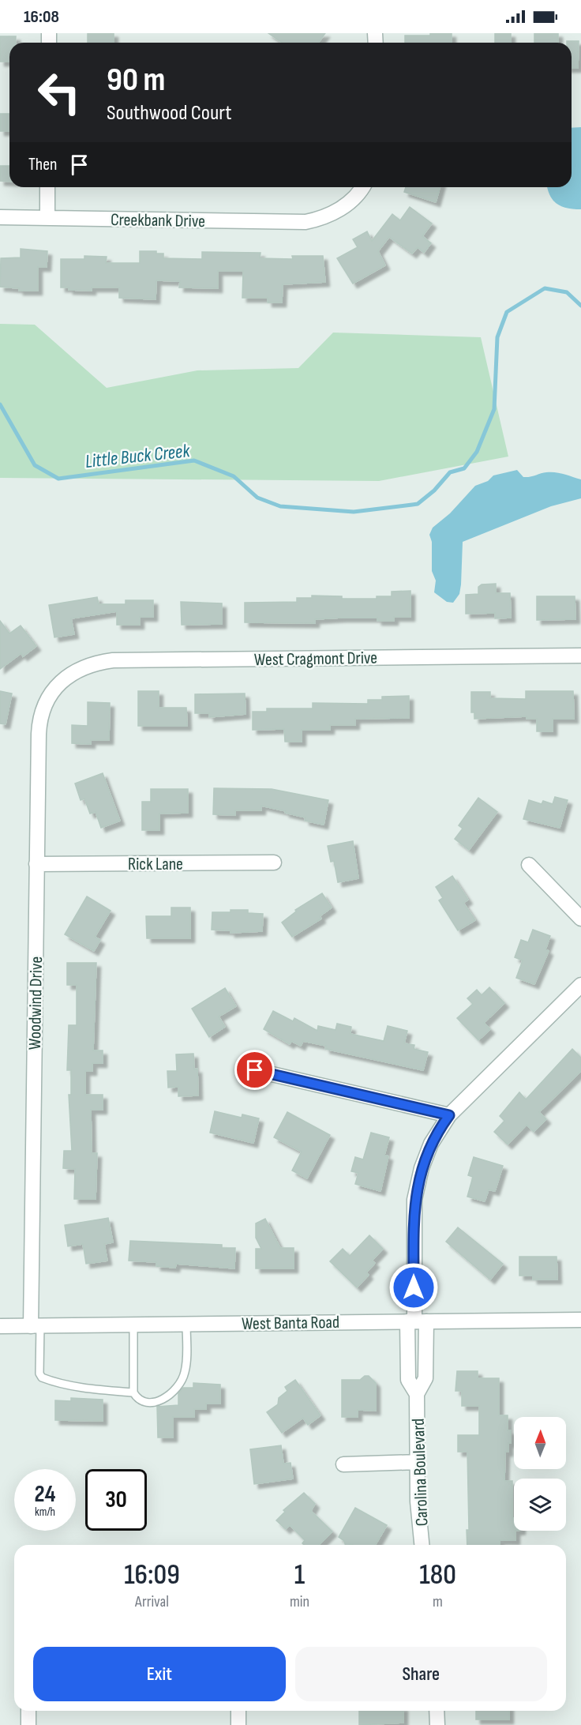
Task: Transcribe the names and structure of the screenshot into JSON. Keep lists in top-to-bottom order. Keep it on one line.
{"streets":{"street":["Creekbank Drive","West Cragmont Drive","Rick Lane","Woodwind Drive","West Banta Road","Carolina Boulevard"]},"crossings":[["West Cragmont Drive","Woodwind Drive"],["Rick Lane","Woodwind Drive"],["Woodwind Drive","West Banta Road"],["West Banta Road","Carolina Boulevard"]],"water":["Little Buck Creek"],"north":"top","page":{"status":"16:08","turn":["90 m","Southwood Court"],"then":"Then","speed":"24 km/h","limit":"30","eta":["16:09","Arrival","1","min","180","m"],"buttons":["Exit","Share"]}}
